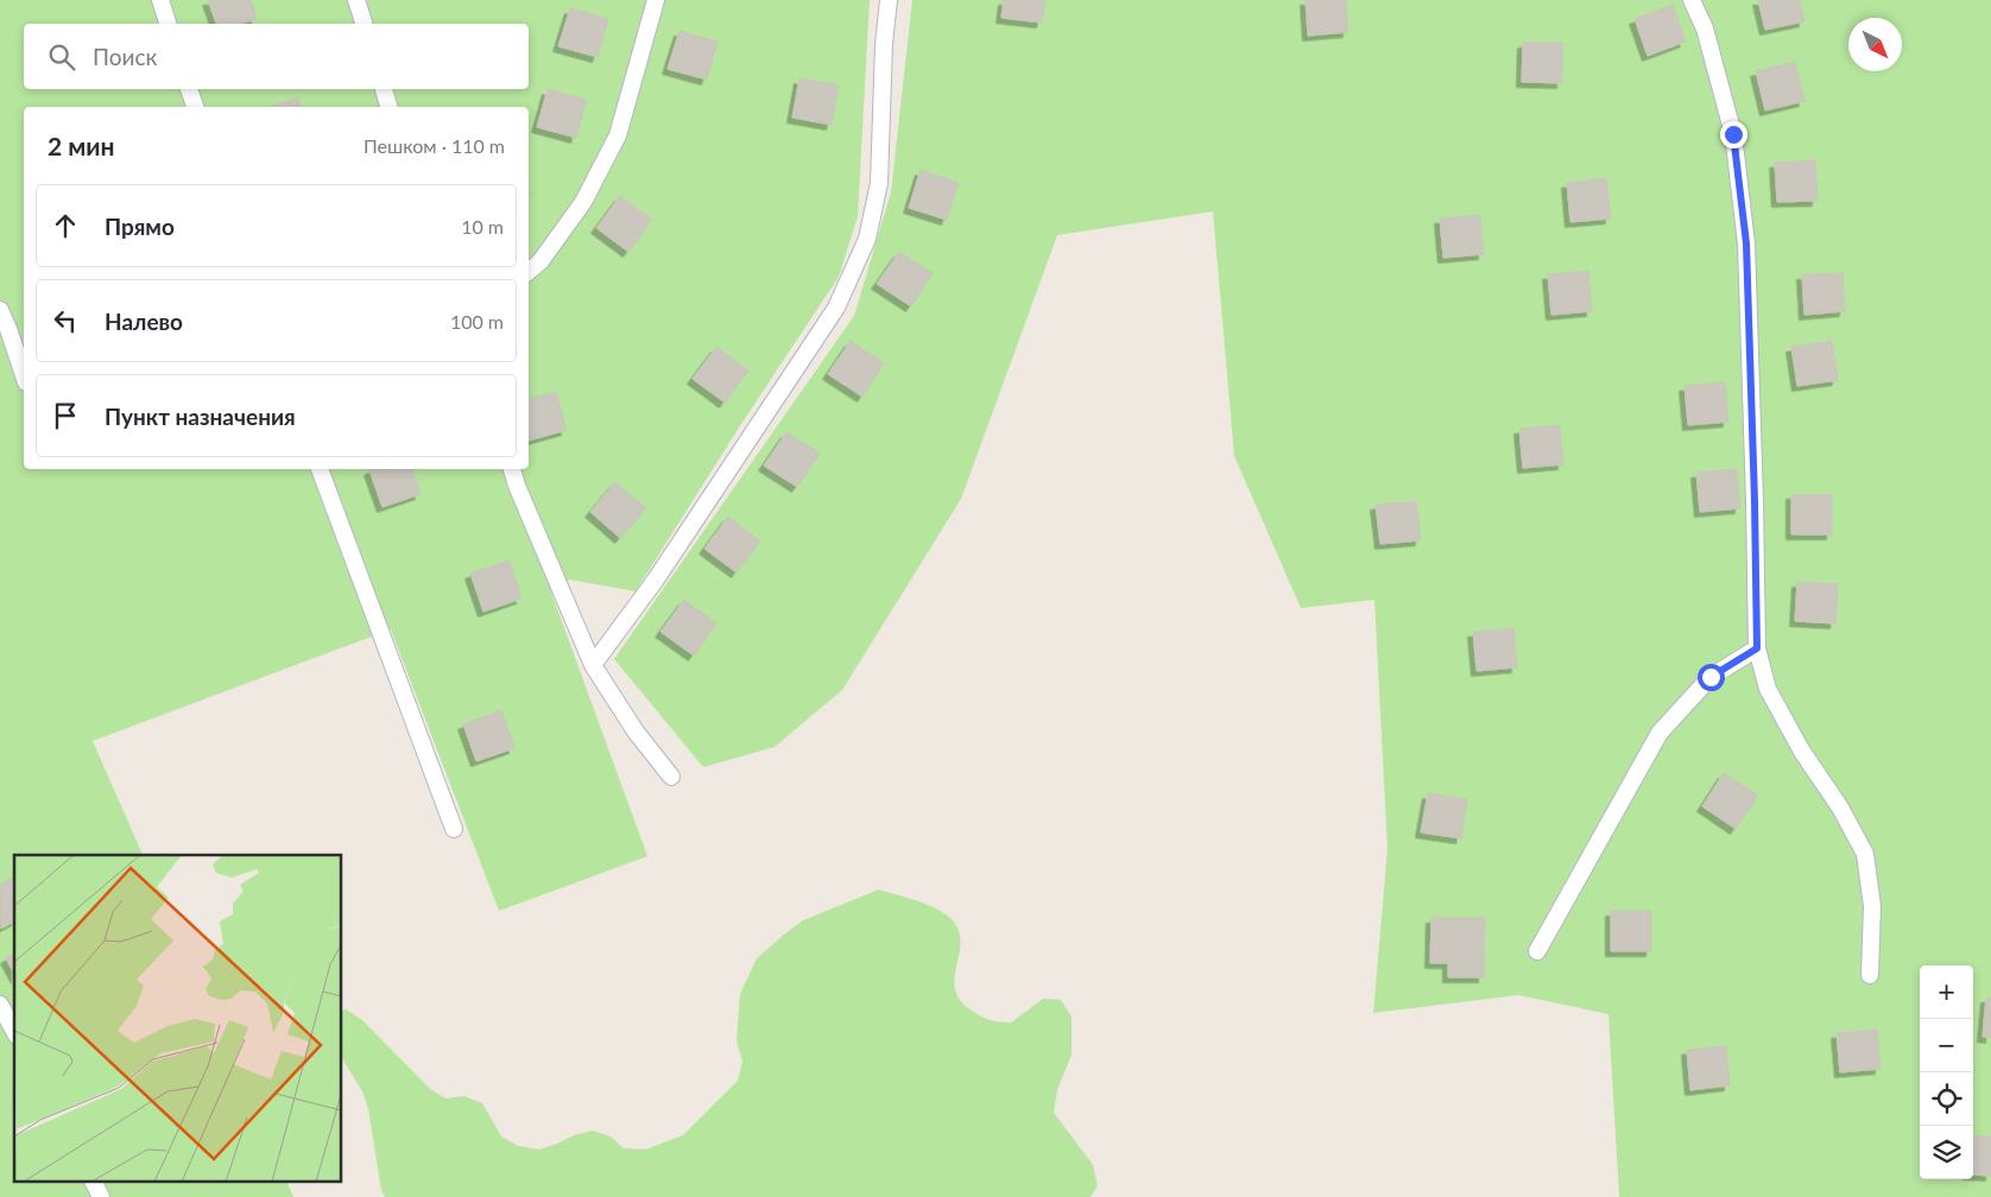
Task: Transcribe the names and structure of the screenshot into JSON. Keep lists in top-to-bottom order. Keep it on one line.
{"north":"bottom right","page":{"search":"Поиск","heading":["2 мин","Пешком · 110 m"],"list":[["Прямо","10 m"],["Налево","100 m"],"Пункт назначения"],"map_buttons":["+","−"]}}
